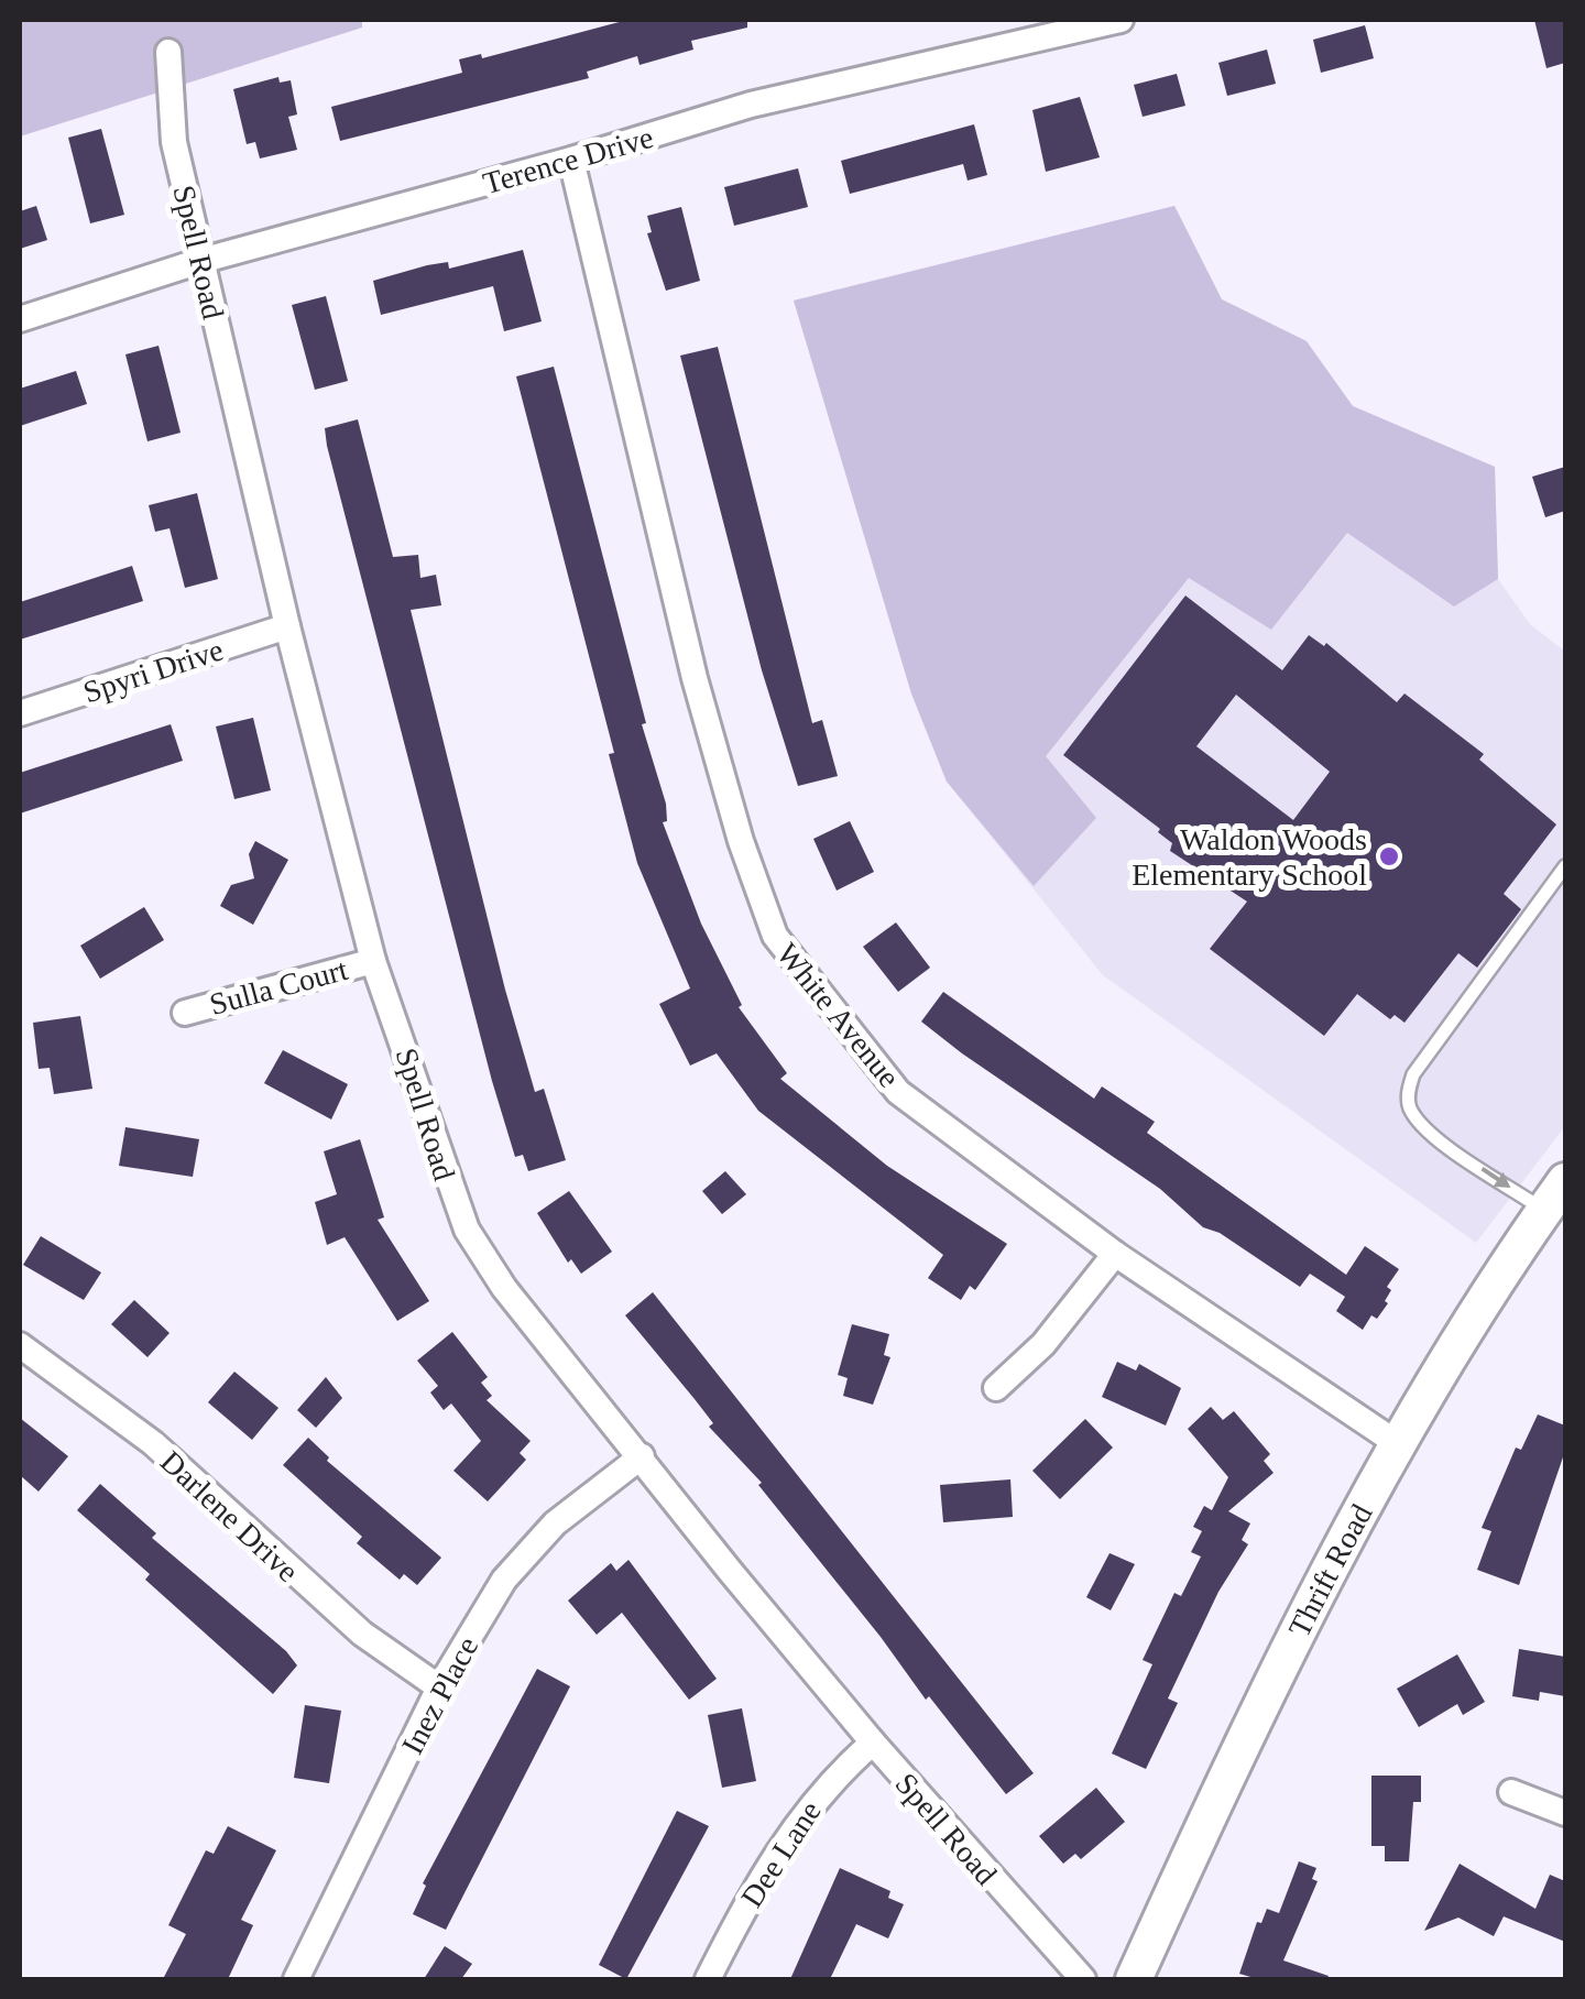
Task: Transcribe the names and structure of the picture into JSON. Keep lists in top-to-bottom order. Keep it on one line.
{"streets":{"street":["Terence Drive","Spell Road","Spyri Drive","Sulla Court","White Avenue","Darlene Drive","Thrift Road","Inez Place","Dee Lane"]},"crossings":[["Terence Drive","Spell Road"],["Terence Drive","White Avenue"],["Spell Road","Spyri Drive"],["Spell Road","Sulla Court"],["Spell Road","Inez Place"],["Spell Road","Dee Lane"],["White Avenue","Thrift Road"],["Darlene Drive","Inez Place"]],"places":["Waldon Woods Elementary School"]}
